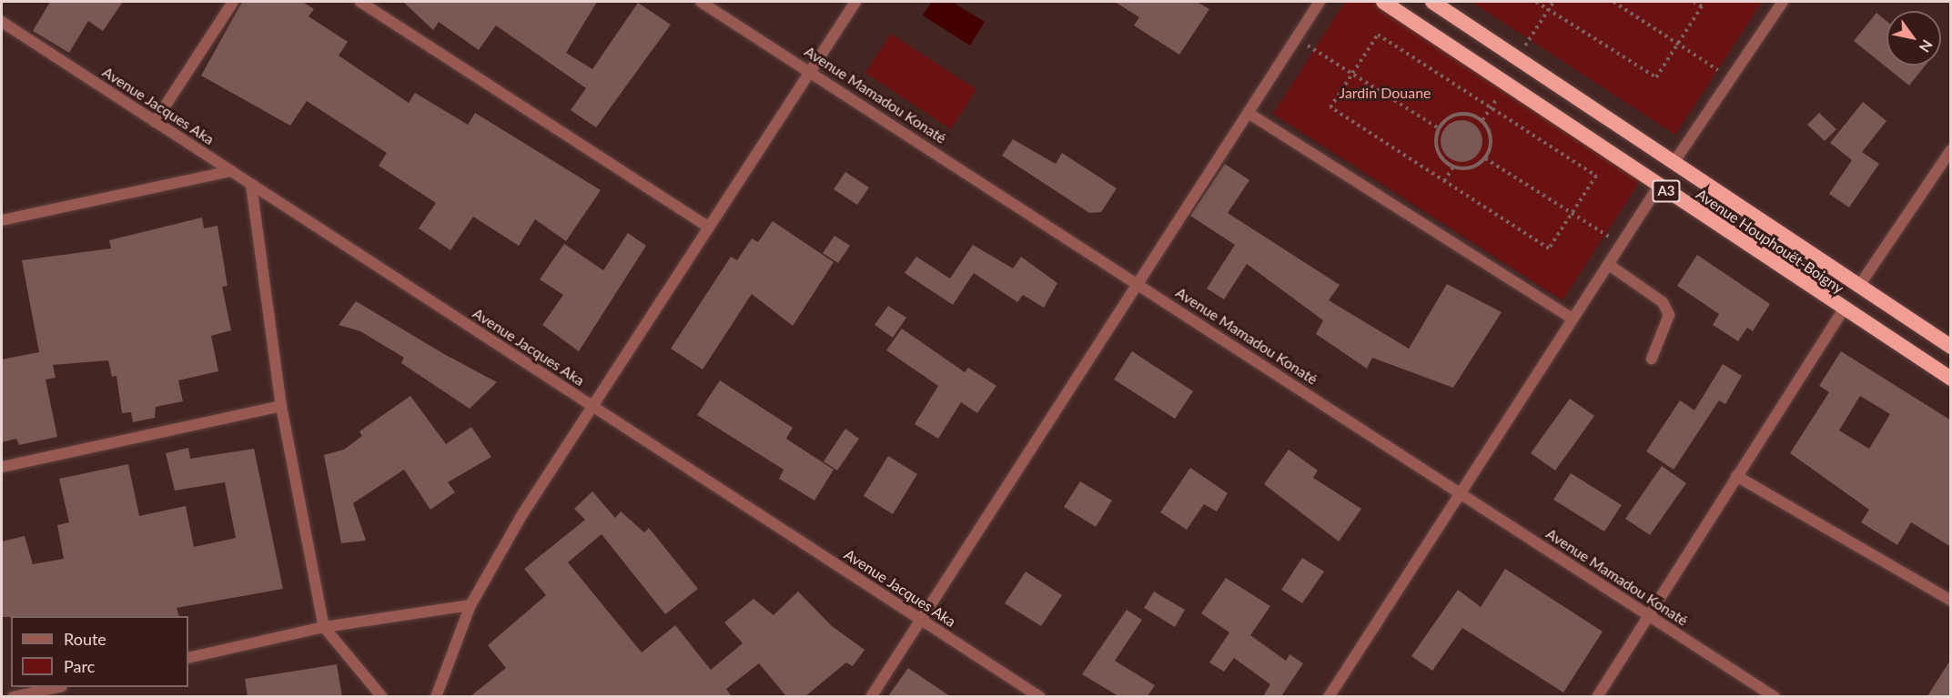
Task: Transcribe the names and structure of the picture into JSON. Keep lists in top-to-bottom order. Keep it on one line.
{"streets":{"highway":["A3","Avenue Houphouët-Boigny"],"street":["Avenue Mamadou Konaté","Avenue Jacques Aka"]},"parks":["Jardin Douane"],"legend":["Route","Parc"],"north":"bottom right"}
